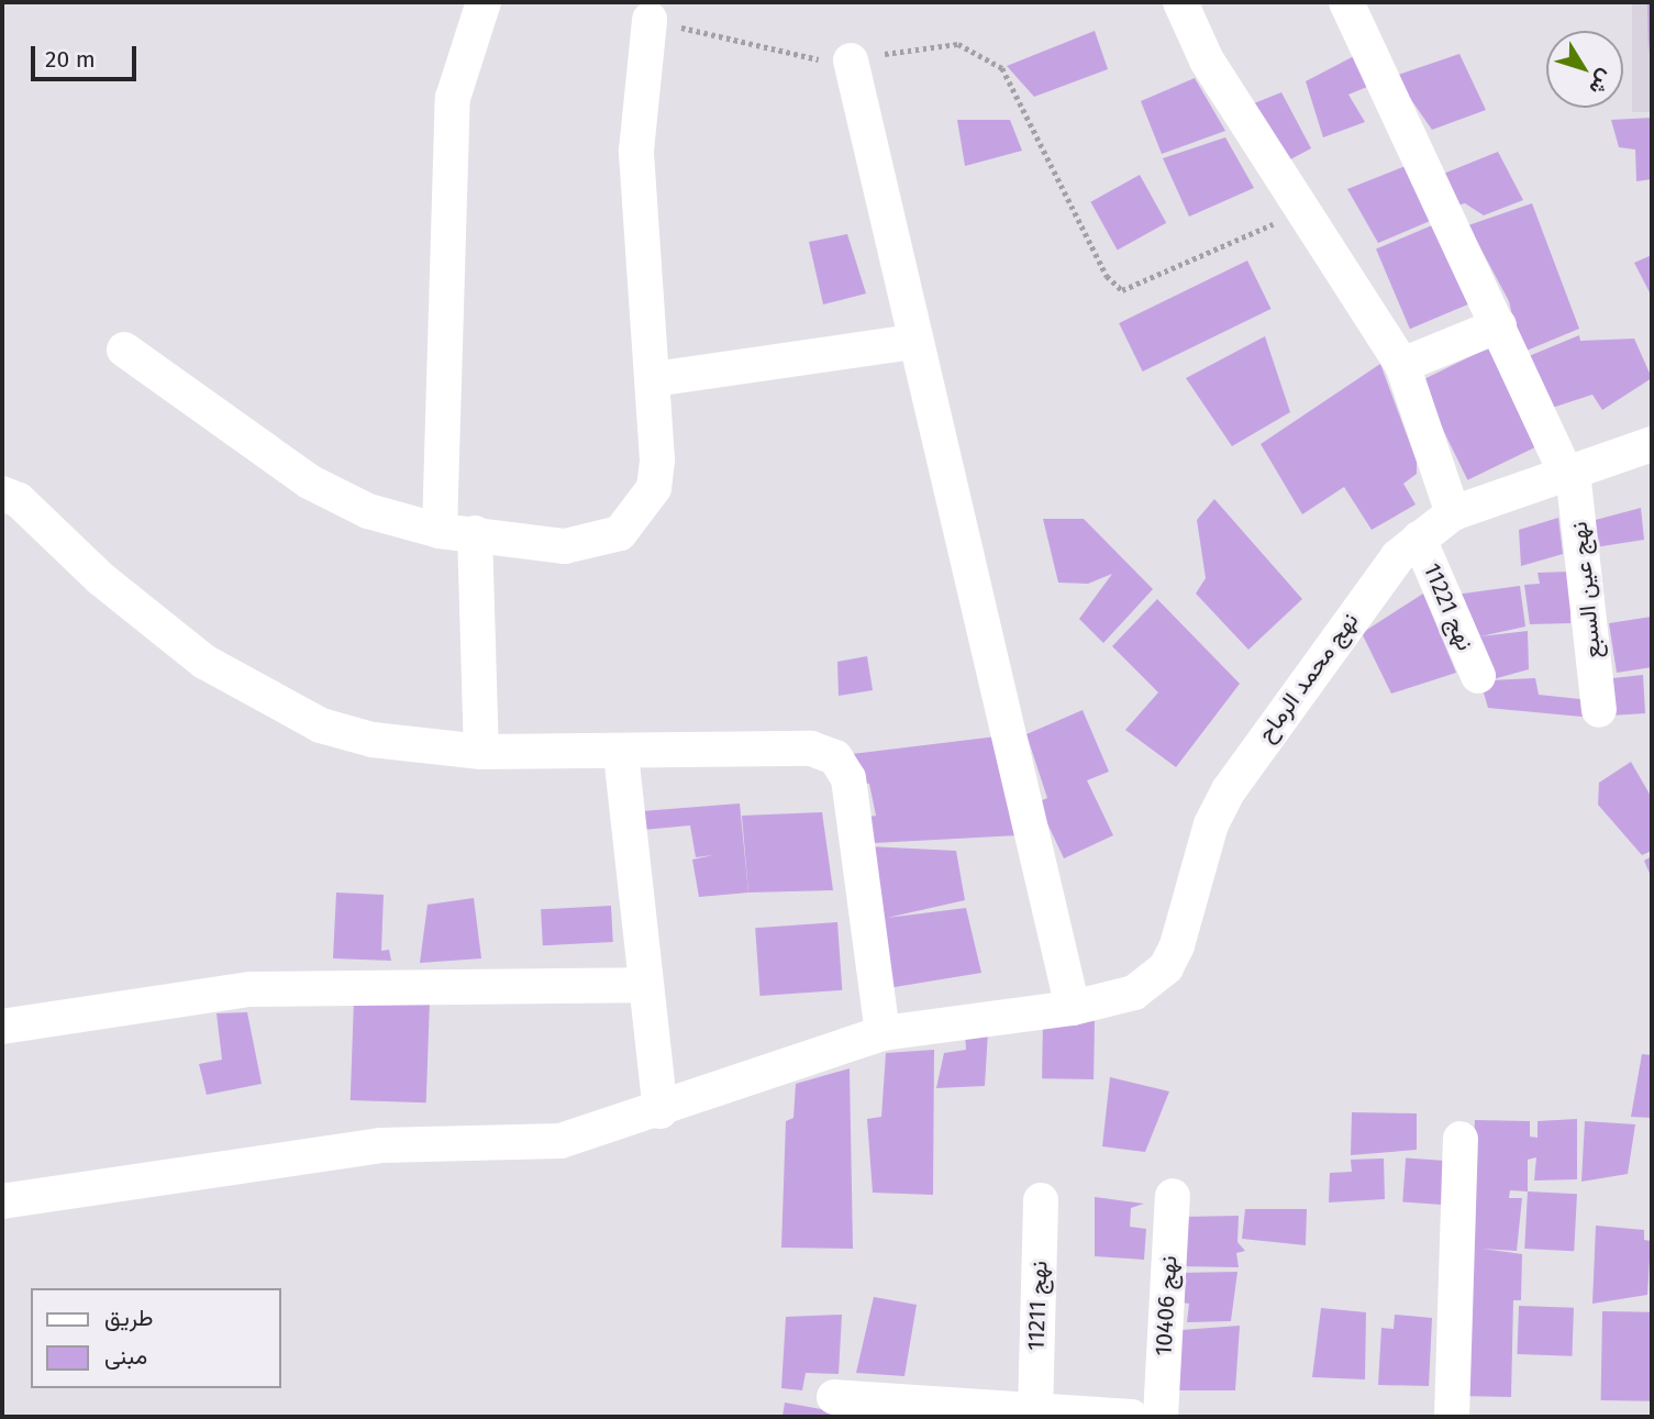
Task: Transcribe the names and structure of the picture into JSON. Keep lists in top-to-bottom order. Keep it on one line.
{"streets":{"street":["نهج عين السبع","نهج 11221","نهج محمد الرماح","نهج 11211","نهج 10406"]},"crossings":[["نهج عين السبع","نهج محمد الرماح"],["نهج 11221","نهج محمد الرماح"]],"legend":["طريق","مبنى"],"scale_bar":"20 m","north":"bottom right"}
